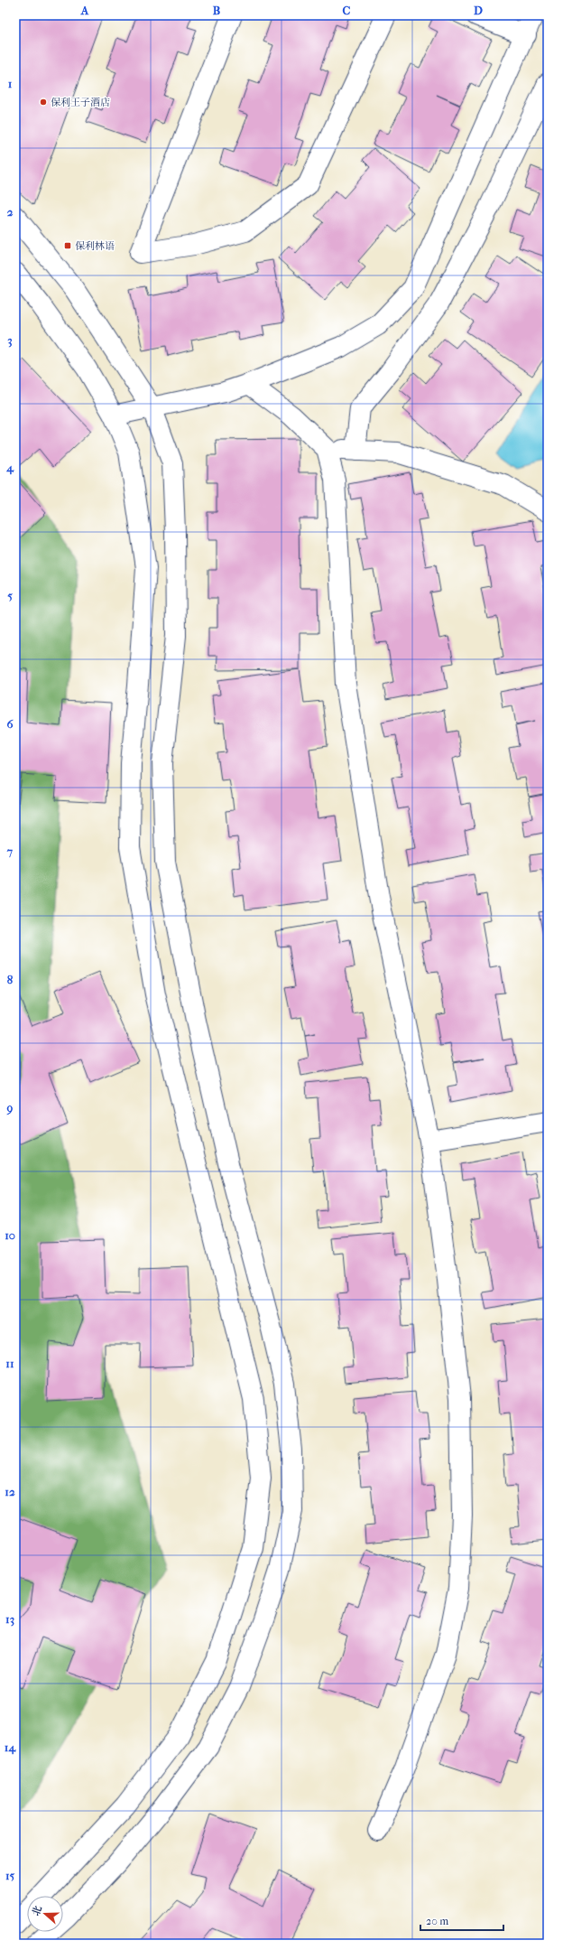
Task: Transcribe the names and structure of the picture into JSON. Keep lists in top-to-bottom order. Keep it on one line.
{"places":{"other":["保利王子酒店"],"transit":["保利林语"]},"scale_bar":"20 m","north":"left","grid":{"columns":["A","B","C","D"],"rows":["1","2","3","4","5","6","7","8","9","10","11","12","13","14","15"]}}
